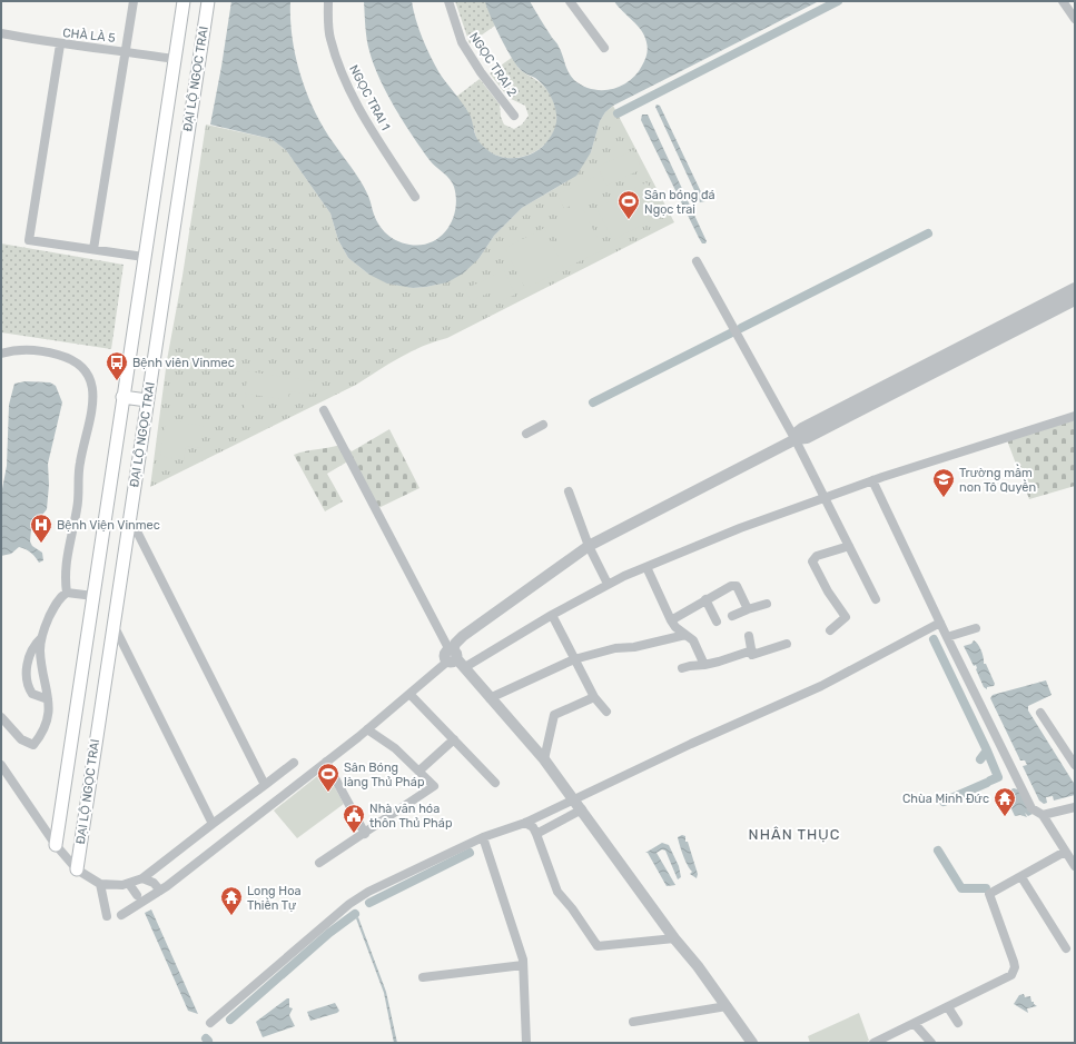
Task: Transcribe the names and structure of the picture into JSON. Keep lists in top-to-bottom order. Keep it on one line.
{"streets":{"main road":["ĐẠI LỘ NGỌC TRAI"],"street":["CHÀ LÀ 5","NGỌC TRAI 2","NGỌC TRAI 1"]},"crossings":[["CHÀ LÀ 5","ĐẠI LỘ NGỌC TRAI"]],"districts":["NHÂN THỤC"],"places":{"sports":["Sân bóng đá Ngọc trai","Sân Bóng làng Thủ Pháp"],"bus stop":["Bệnh viên Vinmec"],"school or university":["Trường mầm non Tô Quyền"],"hospital":["Bệnh Viện Vinmec"],"temple":["Chùa Minh Đức","Long Hoa Thiền Tự"],"public building":["Nhà văn hóa thôn Thủ Pháp"]}}
